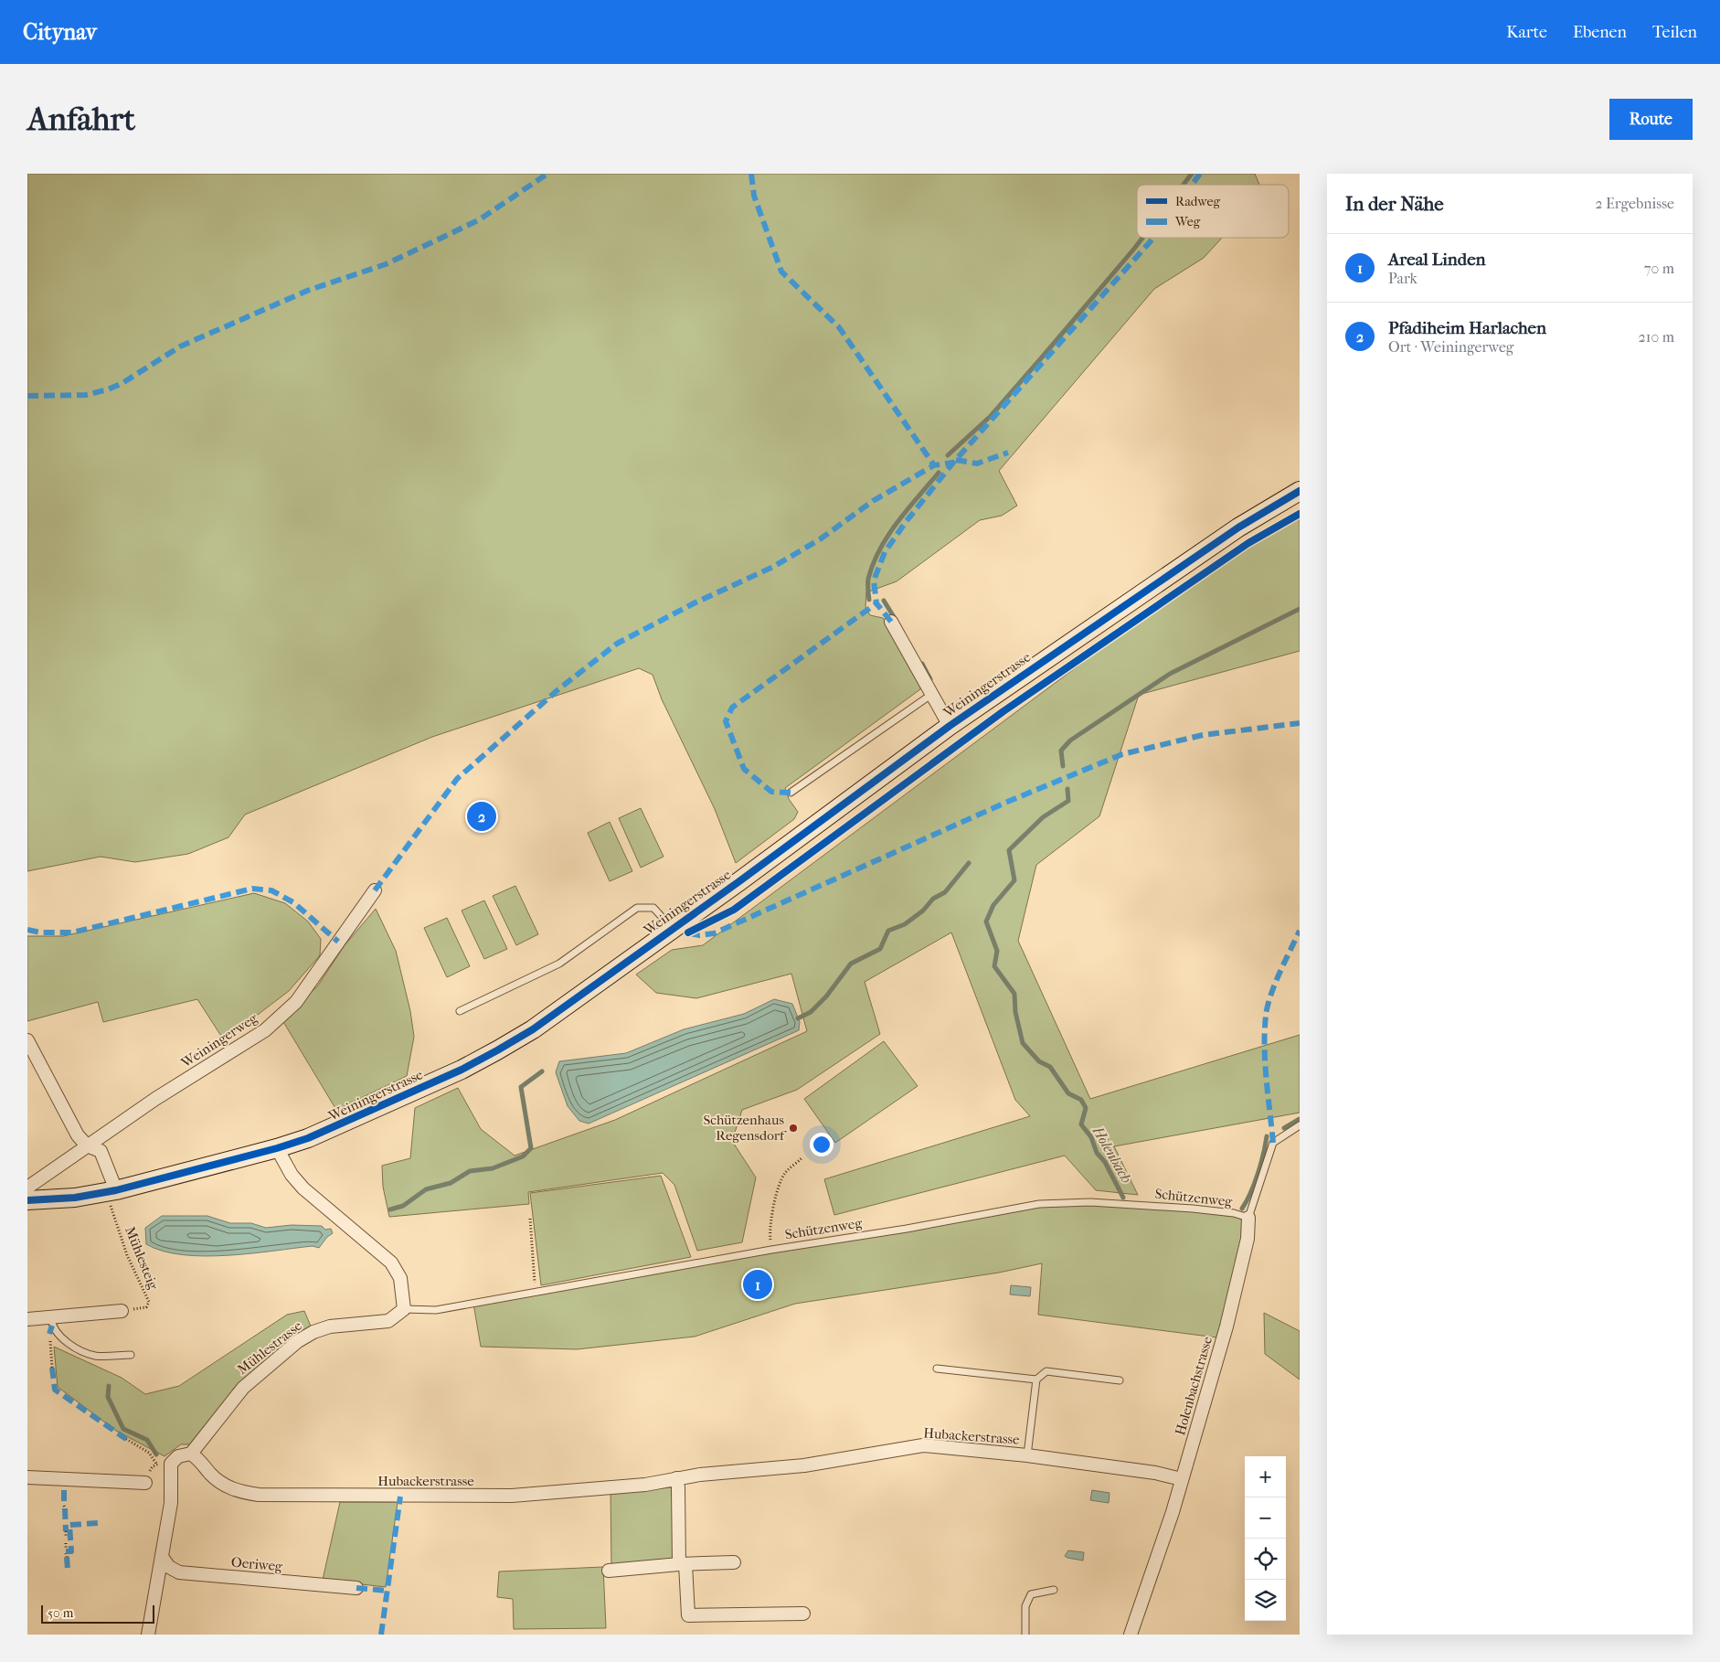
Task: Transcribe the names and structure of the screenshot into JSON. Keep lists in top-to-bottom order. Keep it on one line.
{"streets":{"street":["Weiningerstrasse","Weiningerweg","Mühlestrasse","Holenbachstrasse","Hubackerstrasse","Oeriweg"],"lane":["Schützenweg"],"path":["Mühlesteig"]},"crossings":[["Weiningerstrasse","Mühlesteig"],["Schützenweg","Mühlestrasse"],["Schützenweg","Holenbachstrasse"],["Mühlestrasse","Hubackerstrasse"],["Holenbachstrasse","Hubackerstrasse"]],"water":["Holenbach"],"places":["Schützenhaus Regensdorf"],"legend":["Radweg","Weg"],"scale_bar":"50 m","page":{"header":"Citynav","nav":["Karte","Ebenen","Teilen"],"buttons":"Route","title":"Anfahrt","heading":["In der Nähe","2 Ergebnisse"],"list":[{"mark":"1","name":"Areal Linden","note":"Park","value":"70 m"},{"mark":"2","name":"Pfadiheim Harlachen","note":"Ort · Weiningerweg","value":"210 m"}],"pins":["2","1"],"map_buttons":["+","−"],"scale":"50 m"}}
